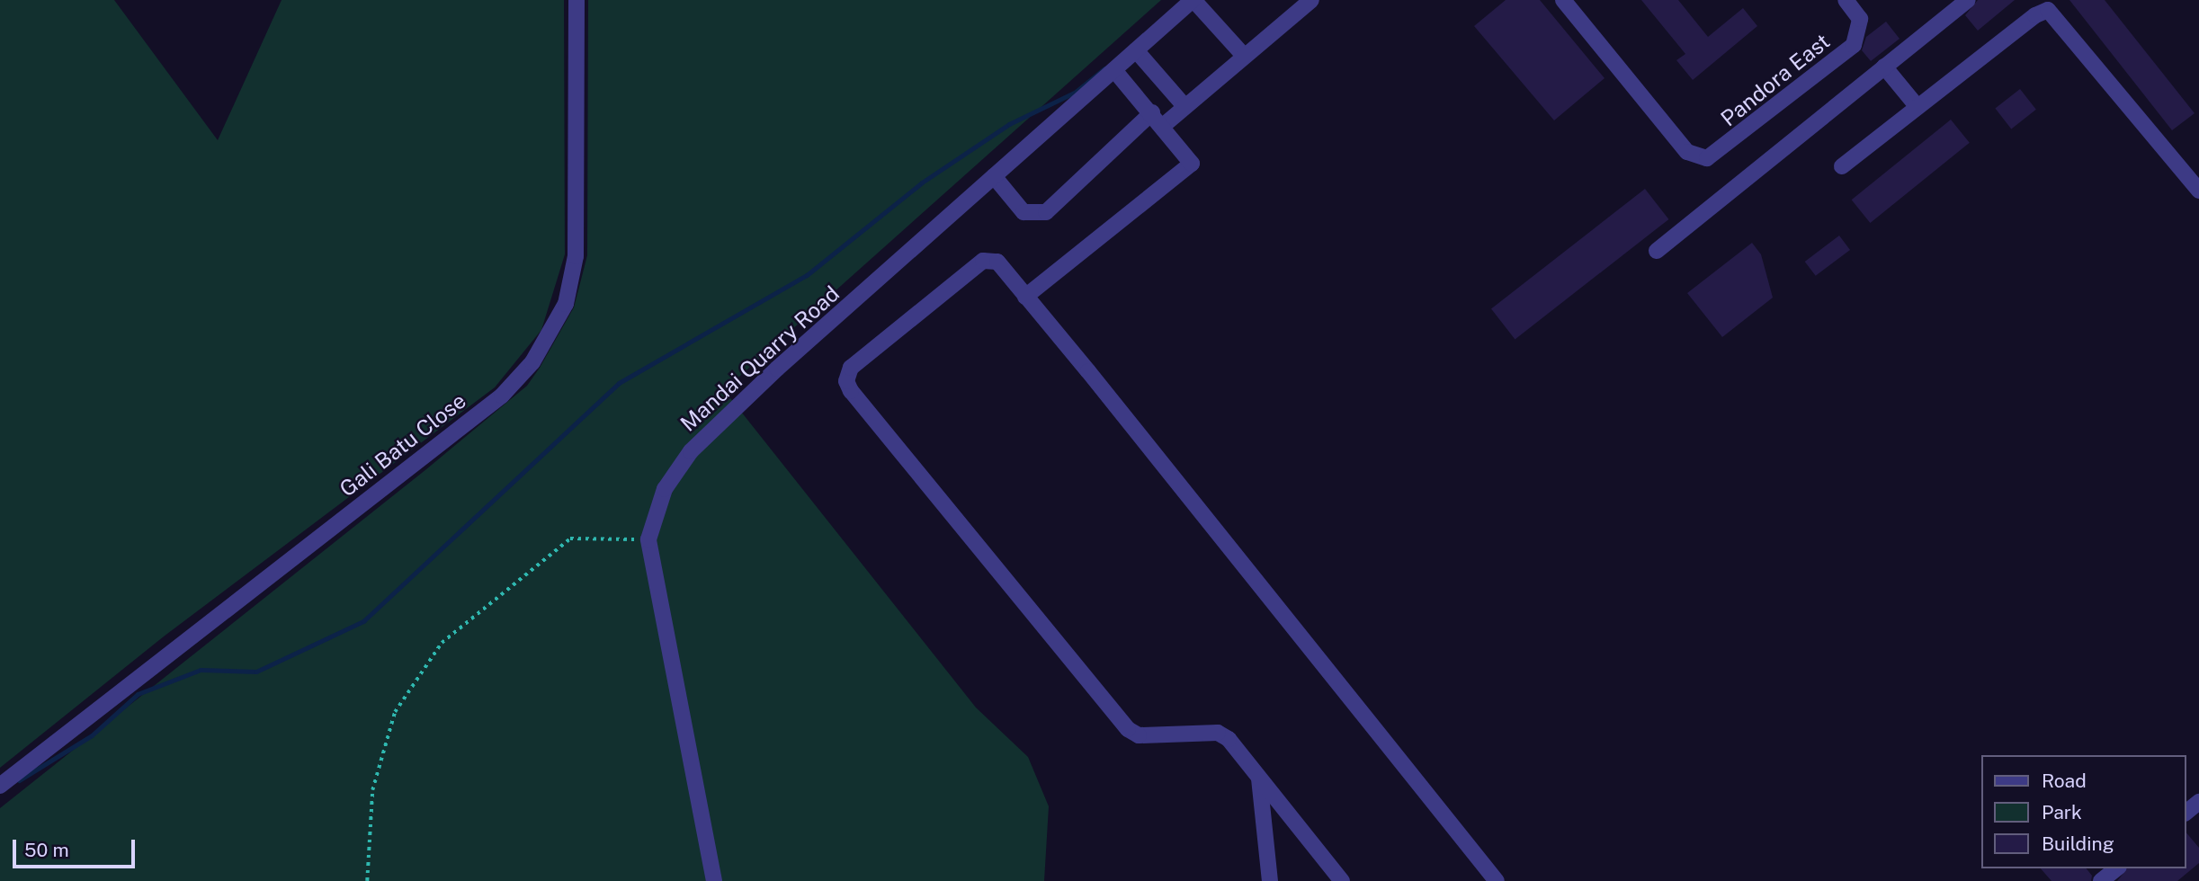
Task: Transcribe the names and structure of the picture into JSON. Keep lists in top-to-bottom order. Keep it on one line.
{"streets":{"street":["Pandora East","Mandai Quarry Road","Gali Batu Close"]},"legend":["Road","Park","Building"],"scale_bar":"50 m"}
